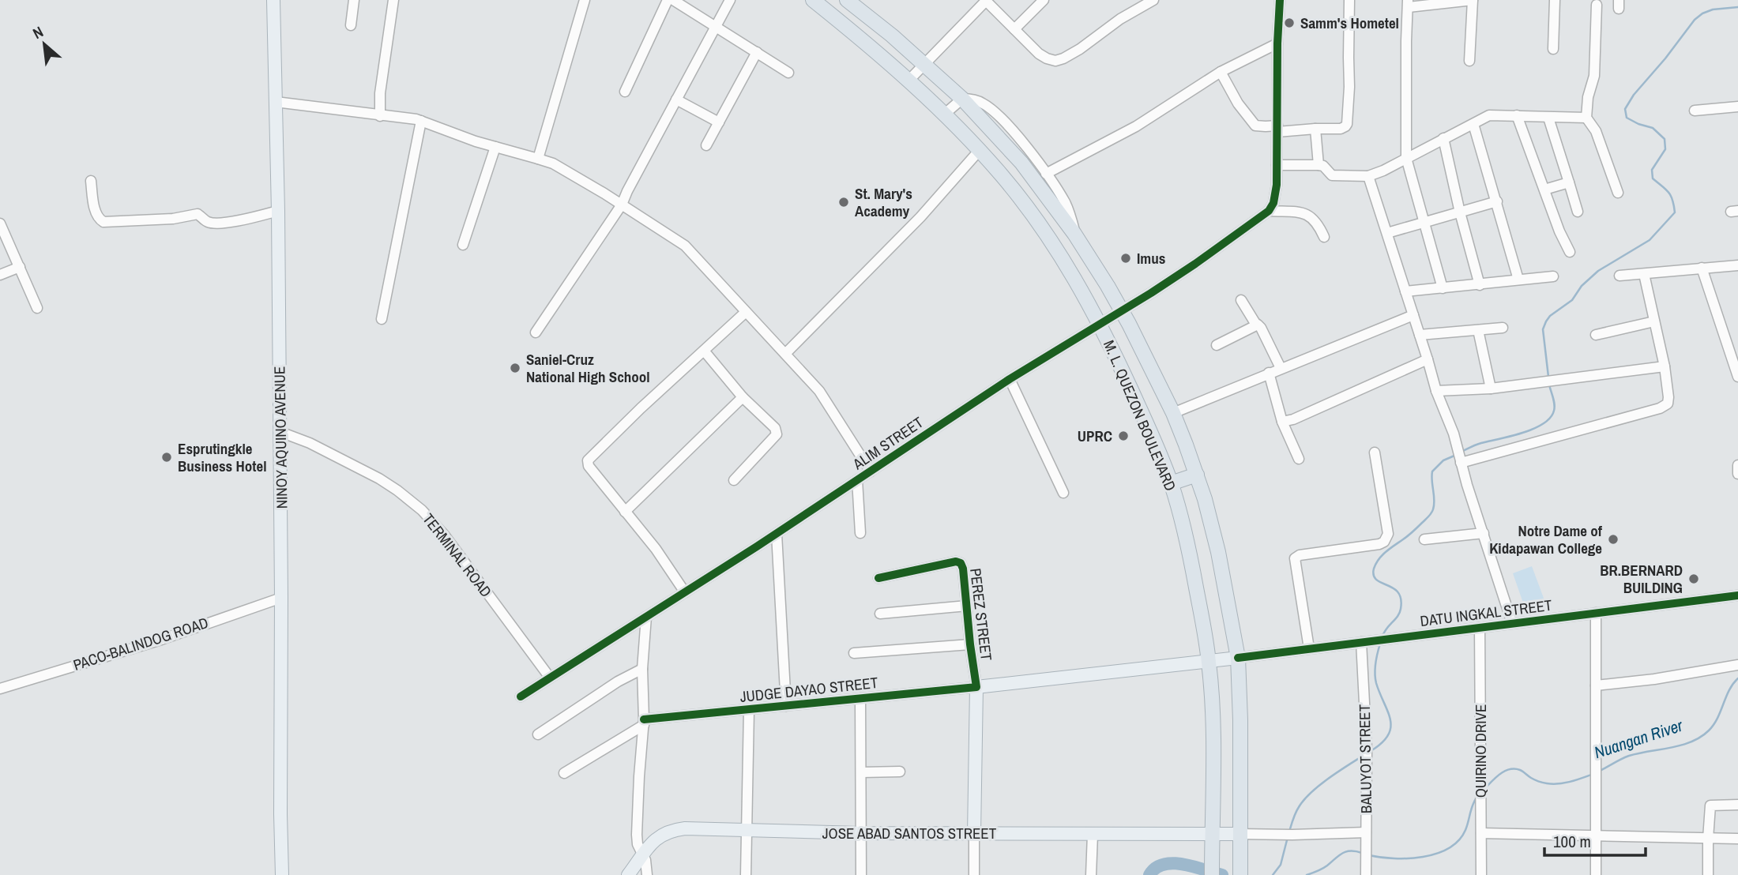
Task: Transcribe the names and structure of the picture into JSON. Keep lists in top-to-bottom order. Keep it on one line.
{"streets":{"highway":["M. L. QUEZON BOULEVARD"],"main road":["NINOY AQUINO AVENUE","PEREZ STREET","JUDGE DAYAO STREET","JOSE ABAD SANTOS STREET"],"street":["ALIM STREET","TERMINAL ROAD","DATU INGKAL STREET","PACO-BALINDOG ROAD","QUIRINO DRIVE","BALUYOT STREET"]},"crossings":[["M. L. QUEZON BOULEVARD","ALIM STREET"],["M. L. QUEZON BOULEVARD","DATU INGKAL STREET"],["M. L. QUEZON BOULEVARD","JUDGE DAYAO STREET"],["M. L. QUEZON BOULEVARD","JOSE ABAD SANTOS STREET"],["NINOY AQUINO AVENUE","TERMINAL ROAD"],["NINOY AQUINO AVENUE","PACO-BALINDOG ROAD"],["ALIM STREET","TERMINAL ROAD"],["DATU INGKAL STREET","JUDGE DAYAO STREET"],["DATU INGKAL STREET","QUIRINO DRIVE"],["DATU INGKAL STREET","BALUYOT STREET"],["PEREZ STREET","JUDGE DAYAO STREET"],["PEREZ STREET","JOSE ABAD SANTOS STREET"]],"water":["Nuangan River"],"places":["Samm's Hometel","St. Mary's Academy","Imus","Saniel-Cruz National High School","UPRC","Esprutingkle Business Hotel","Notre Dame of Kidapawan College","BR.BERNARD BUILDING"],"scale_bar":"100 m","north":"top left"}
